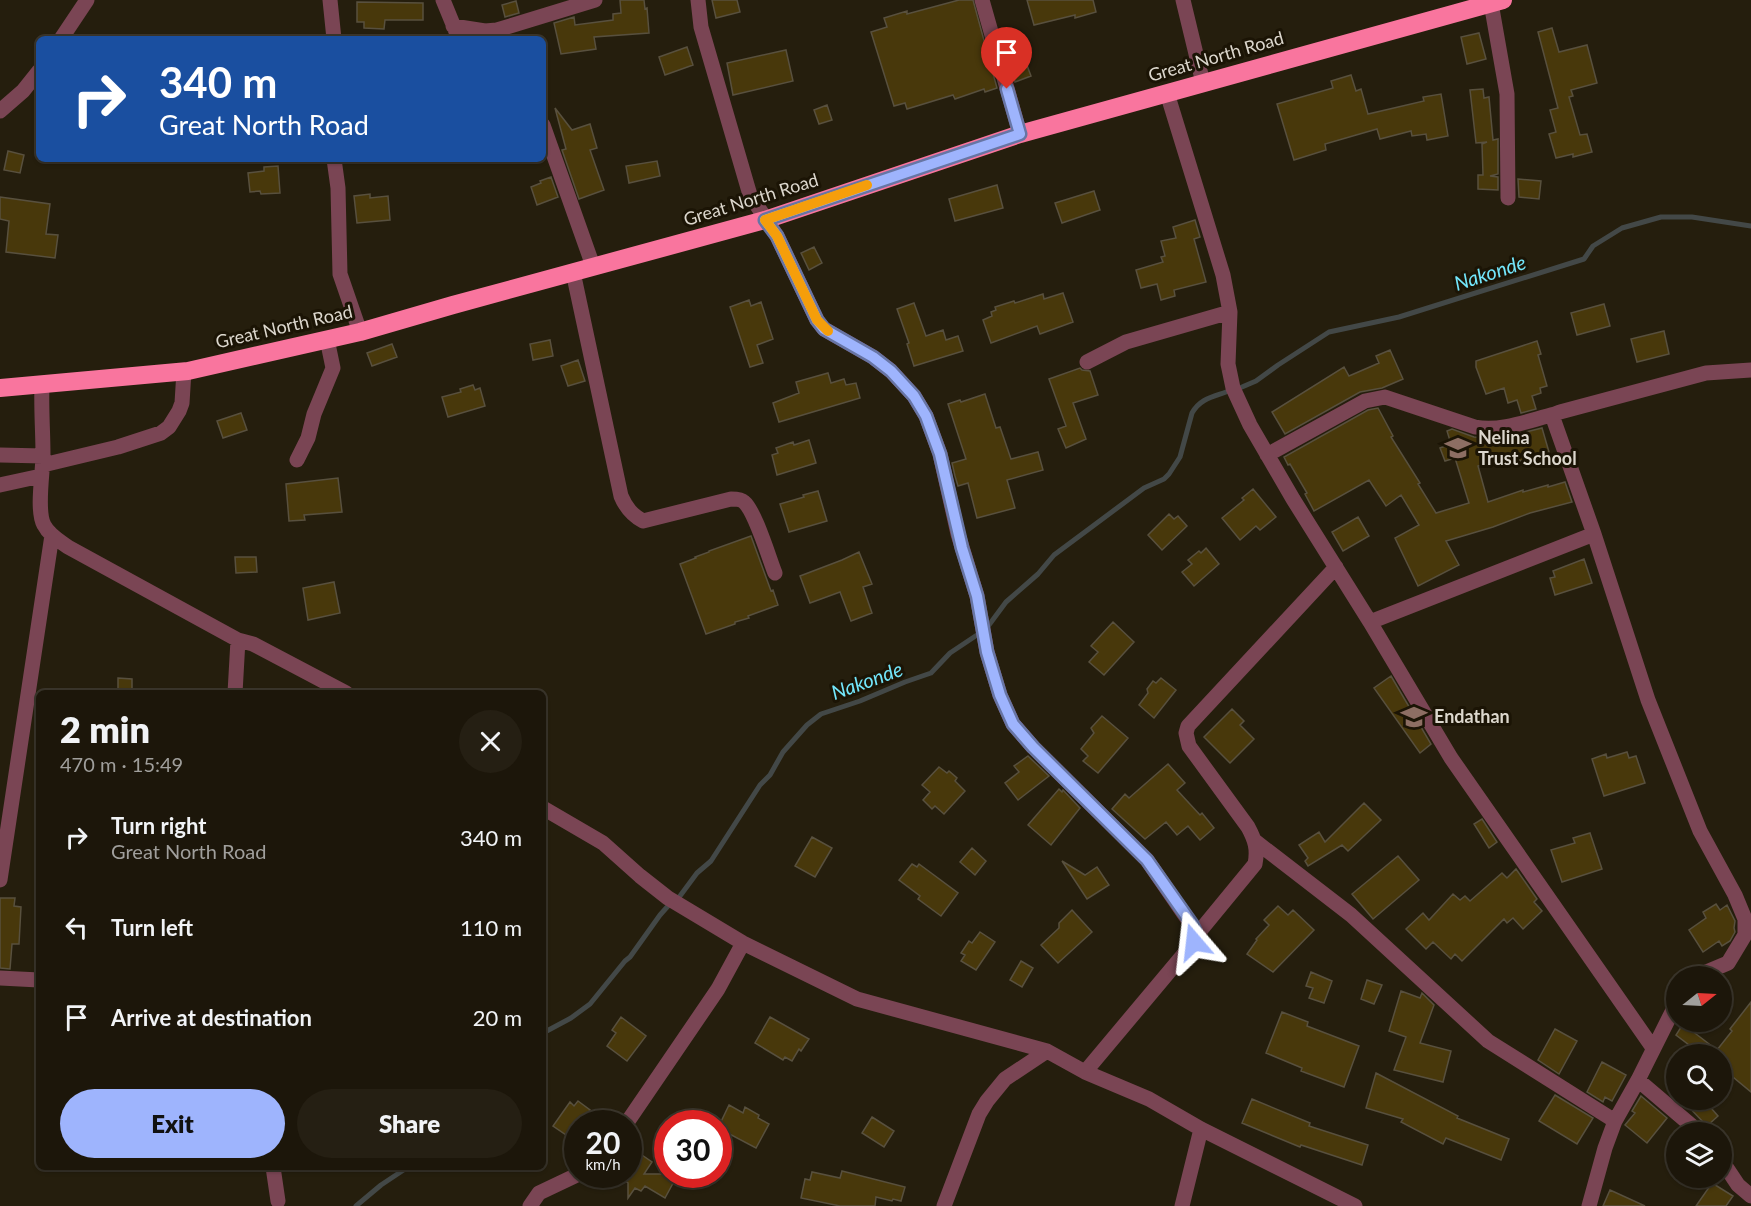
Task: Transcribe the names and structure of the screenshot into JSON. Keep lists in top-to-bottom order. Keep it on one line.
{"streets":{"highway":["Great North Road"]},"water":["Nakonde"],"places":{"school or university":["Nelina Trust School","Endathan"]},"north":"right","page":{"turn":["340 m","Great North Road"],"heading":["2 min","470 m · 15:49"],"list":[{"name":"Turn right","note":"Great North Road","value":"340 m"},{"name":"Turn left","value":"110 m"},{"name":"Arrive at destination","value":"20 m"}],"buttons":["Exit","Share"],"speed":"20 km/h","limit":"30"}}
